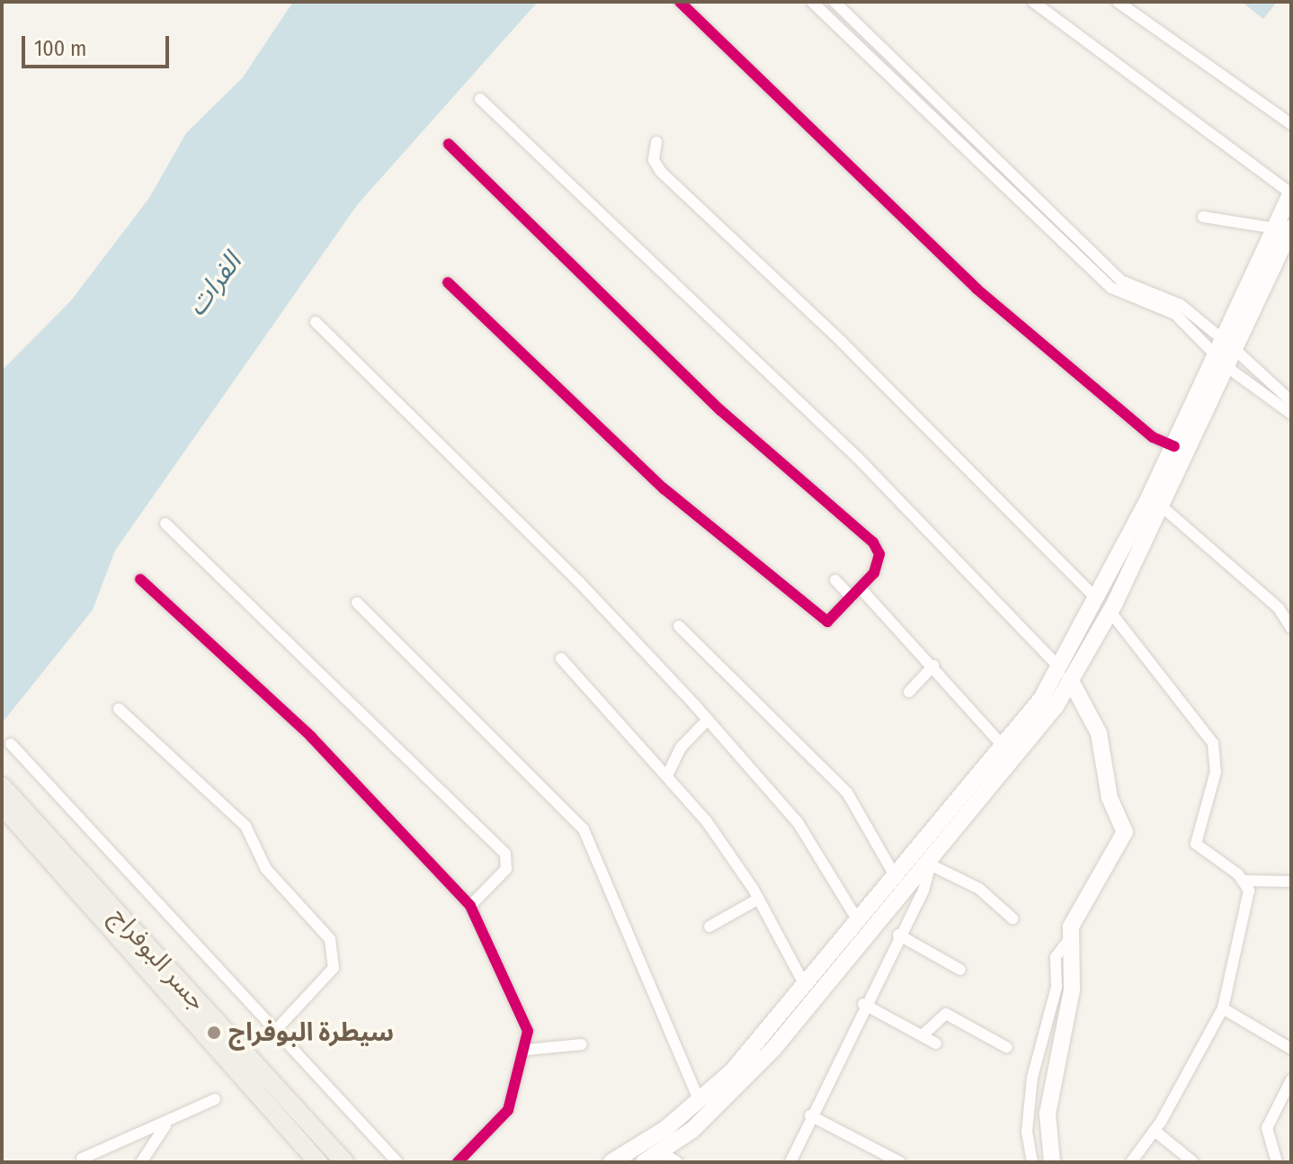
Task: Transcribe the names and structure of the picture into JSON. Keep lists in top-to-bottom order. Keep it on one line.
{"streets":{"main road":["جسر البوفراج"]},"water":["الفرات"],"places":["سيطرة البوفراج"],"scale_bar":"100 m"}
